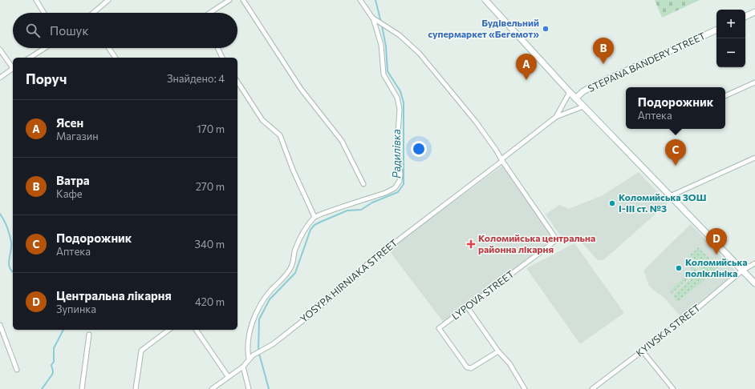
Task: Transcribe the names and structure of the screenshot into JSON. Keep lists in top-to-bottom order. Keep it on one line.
{"streets":{"main road":["STEPANA BANDERY STREET"],"street":["YOSYPA HIRNIAKA STREET","LYPOVA STREET","KYIVSKA STREET"]},"crossings":[["YOSYPA HIRNIAKA STREET","LYPOVA STREET"]],"water":["Радилівка"],"places":{"other":["Будівельний супермаркет «Бегемот»","Коломийська ЗОШ І-ІІІ ст. №3","Коломийська поліклініка"],"health":["Коломийська центральна районна лікарня"]},"page":{"map_buttons":["+","−"],"search":"Пошук","pins":["B","A","C","D"],"heading":["Поруч","Знайдено: 4"],"popup":["Подорожник","Аптека"],"list":[{"mark":"A","name":"Ясен","note":"Магазин","value":"170 m"},{"mark":"B","name":"Ватра","note":"Кафе","value":"270 m"},{"mark":"C","name":"Подорожник","note":"Аптека","value":"340 m"},{"mark":"D","name":"Центральна лікарня","note":"Зупинка","value":"420 m"}]}}
